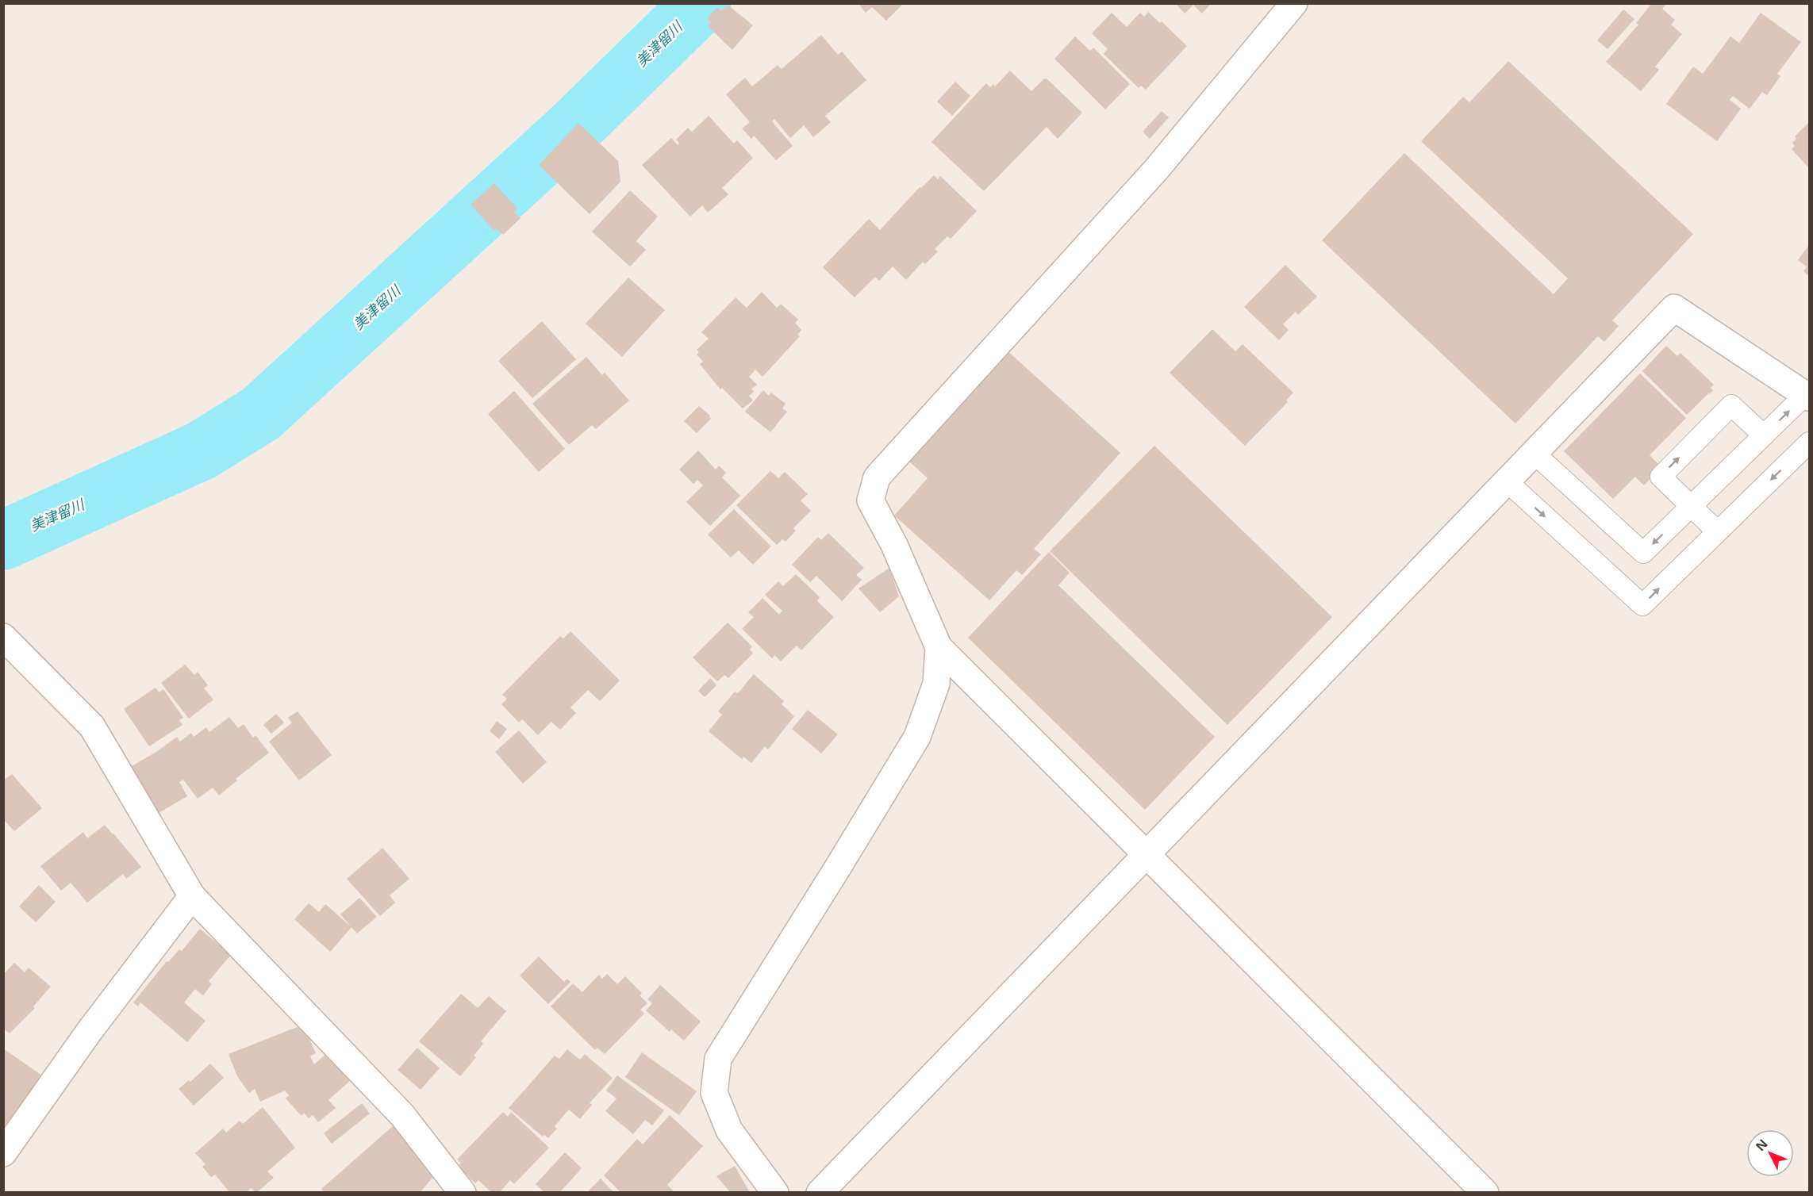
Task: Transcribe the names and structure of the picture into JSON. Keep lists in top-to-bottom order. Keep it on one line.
{"water":["美津留川"],"north":"top left"}
